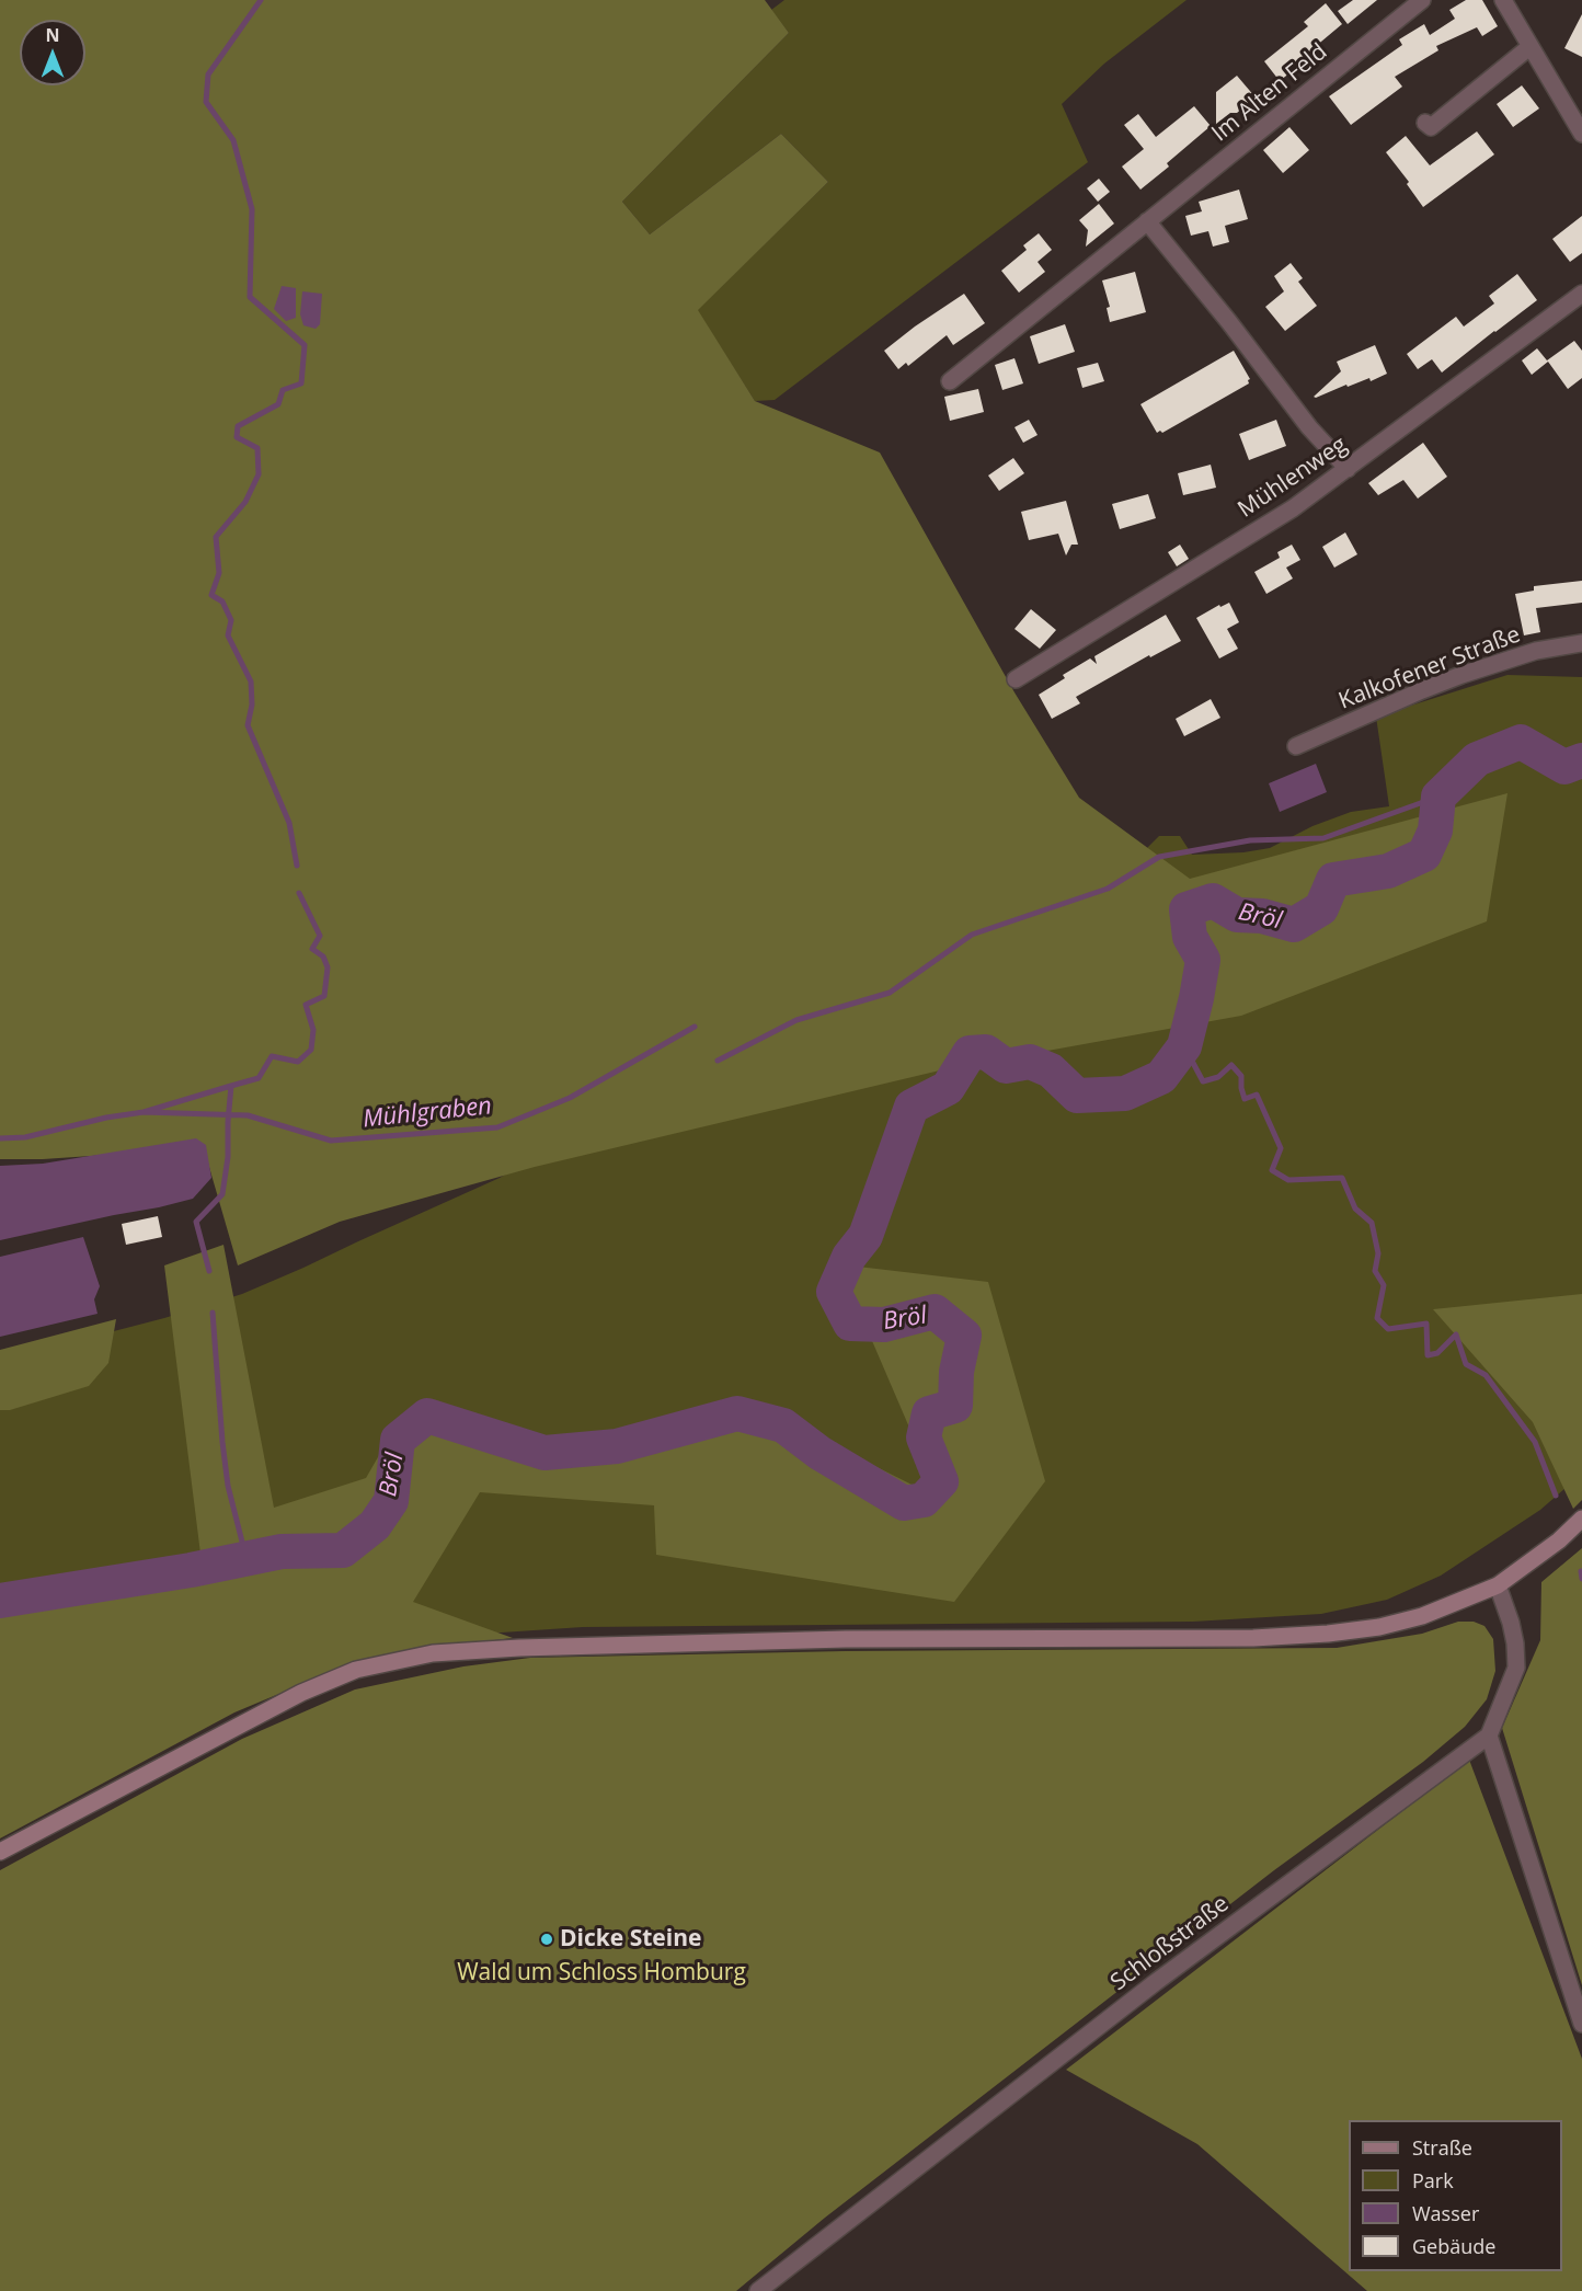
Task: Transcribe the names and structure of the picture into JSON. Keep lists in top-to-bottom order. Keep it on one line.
{"streets":{"street":["Im Alten Feld","Mühlenweg","Kalkofener Straße","Schloßstraße"]},"water":["Bröl","Mühlgraben"],"parks":["Wald um Schloss Homburg"],"places":["Dicke Steine"],"legend":["Straße","Park","Wasser","Gebäude"],"north":"top"}
